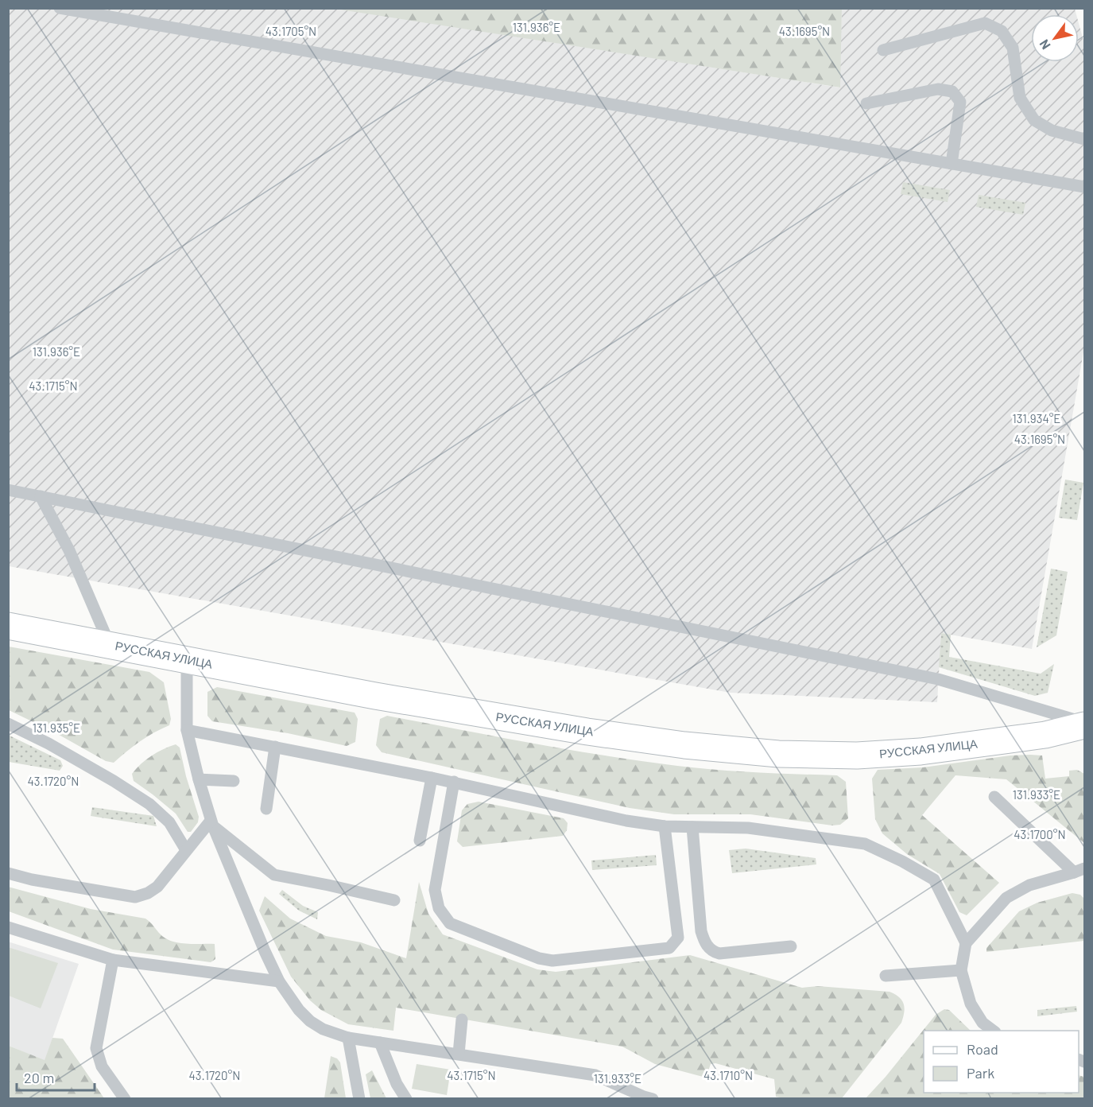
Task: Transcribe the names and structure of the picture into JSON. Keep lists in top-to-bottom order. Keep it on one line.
{"streets":{"main road":["РУССКАЯ УЛИЦА"]},"legend":["Road","Park"],"scale_bar":"20 m","north":"bottom left","coordinates":["131.936°E","43.1705°N","43.1695°N","43.1715°N","131.934°E","131.935°E","43.1720°N","131.933°E","43.1700°N","43.1710°N"]}
